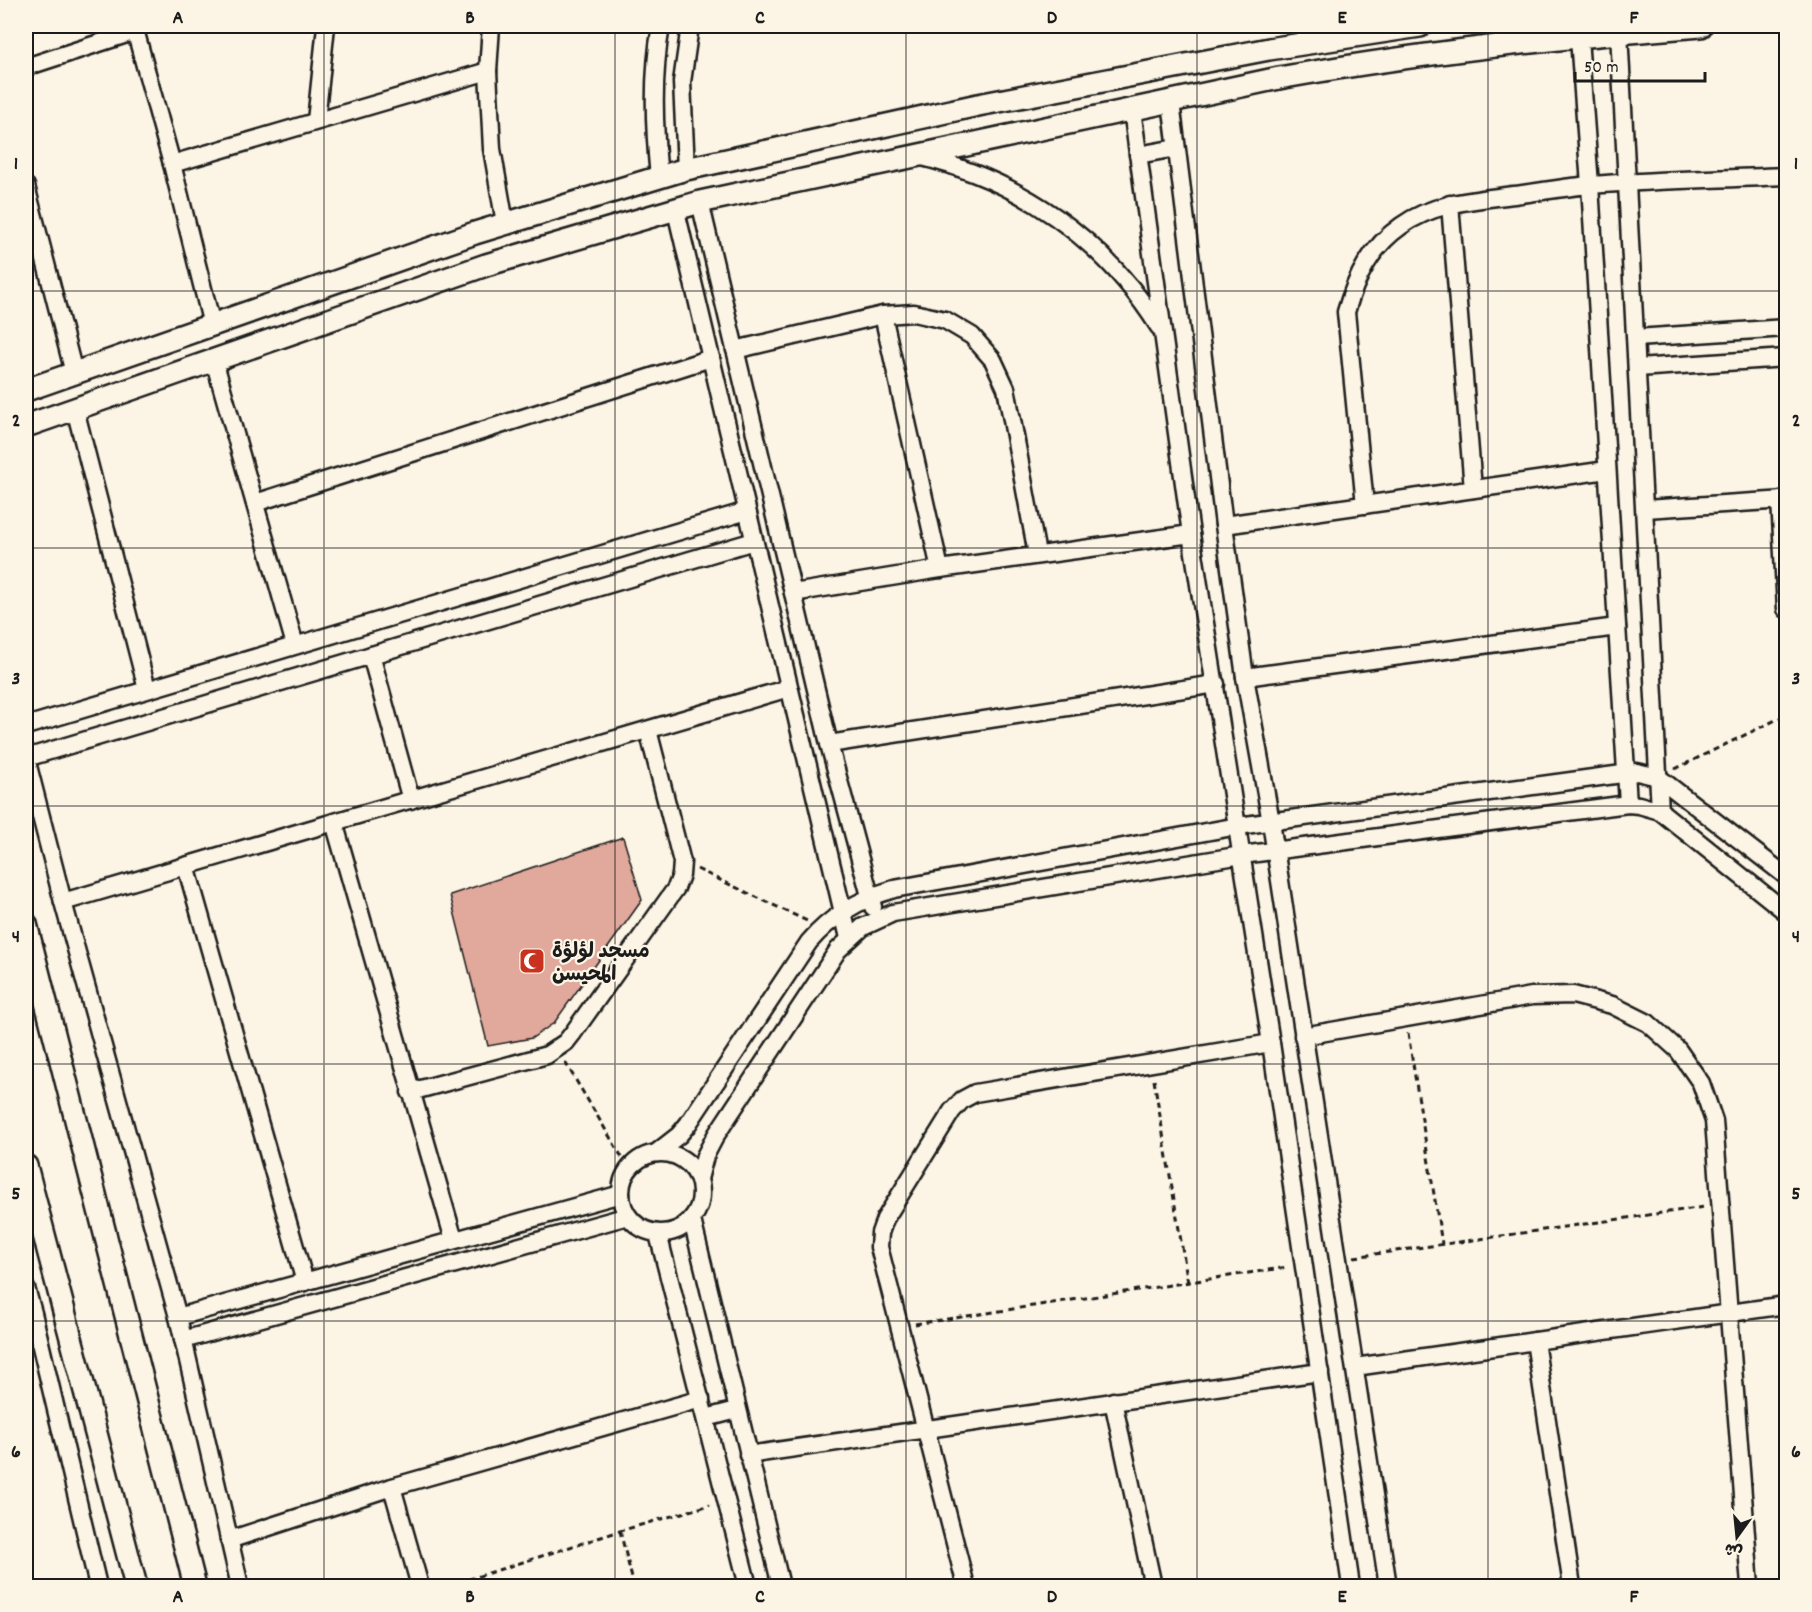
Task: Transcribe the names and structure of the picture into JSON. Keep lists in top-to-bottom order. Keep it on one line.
{"places":{"mosque":["مسجد لؤلؤة المحيسن"]},"scale_bar":"50 m","north":"bottom","grid":{"columns":["A","B","C","D","E","F"],"rows":["1","2","3","4","5","6"]}}
